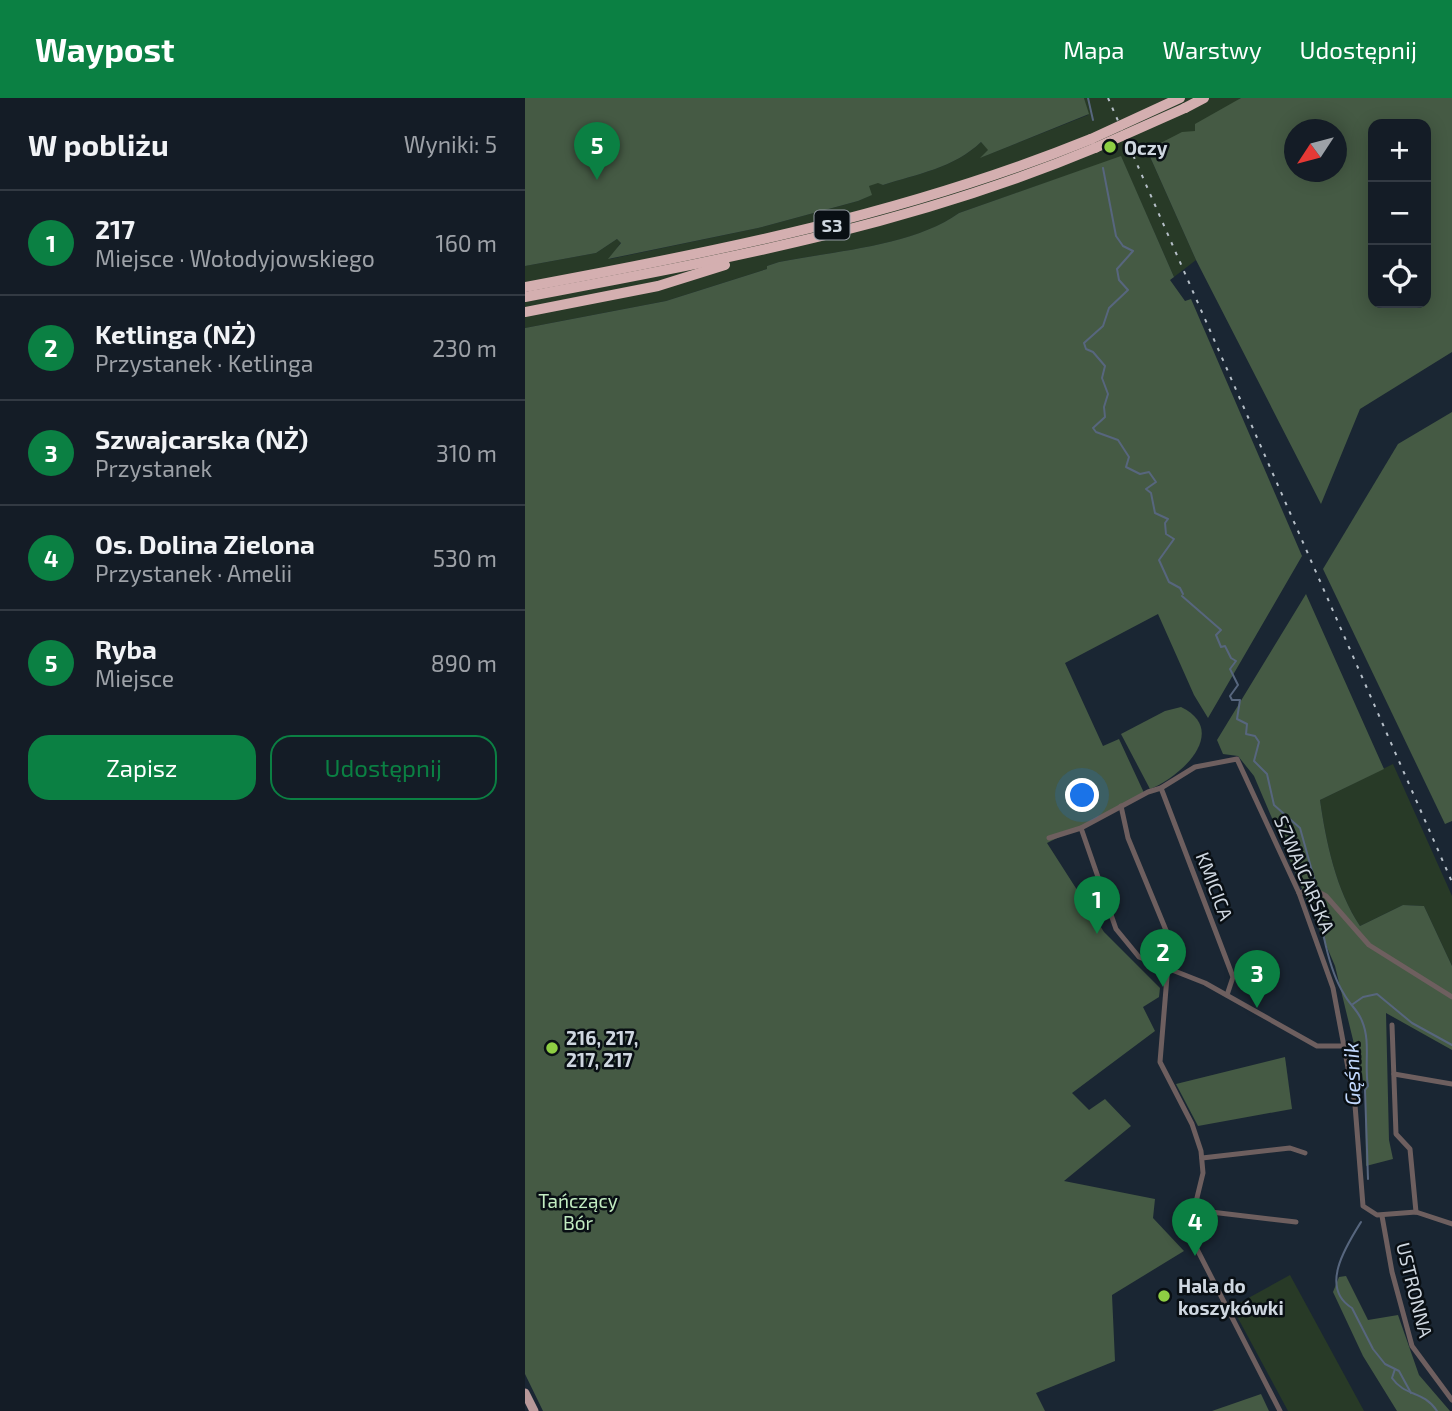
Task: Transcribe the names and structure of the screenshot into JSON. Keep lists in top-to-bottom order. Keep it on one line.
{"streets":{"highway":["S3"],"street":["SZWAJCARSKA","KMICICA","USTRONNA"]},"crossings":[["SZWAJCARSKA","KMICICA"],["SZWAJCARSKA","USTRONNA"]],"water":["Gęśnik"],"parks":["Tańczący Bór"],"places":["Oczy","216, 217, 217, 217","Hala do koszykówki"],"north":"bottom left","page":{"header":"Waypost","nav":["Mapa","Warstwy","Udostępnij"],"heading":["W pobliżu","Wyniki: 5"],"map_buttons":["+","−"],"pins":["5","1","2","3","4"],"list":[{"mark":"1","name":"217","note":"Miejsce · Wołodyjowskiego","value":"160 m"},{"mark":"2","name":"Ketlinga (NŻ)","note":"Przystanek · Ketlinga","value":"230 m"},{"mark":"3","name":"Szwajcarska (NŻ)","note":"Przystanek","value":"310 m"},{"mark":"4","name":"Os. Dolina Zielona","note":"Przystanek · Amelii","value":"530 m"},{"mark":"5","name":"Ryba","note":"Miejsce","value":"890 m"}],"buttons":["Zapisz","Udostępnij"]}}
